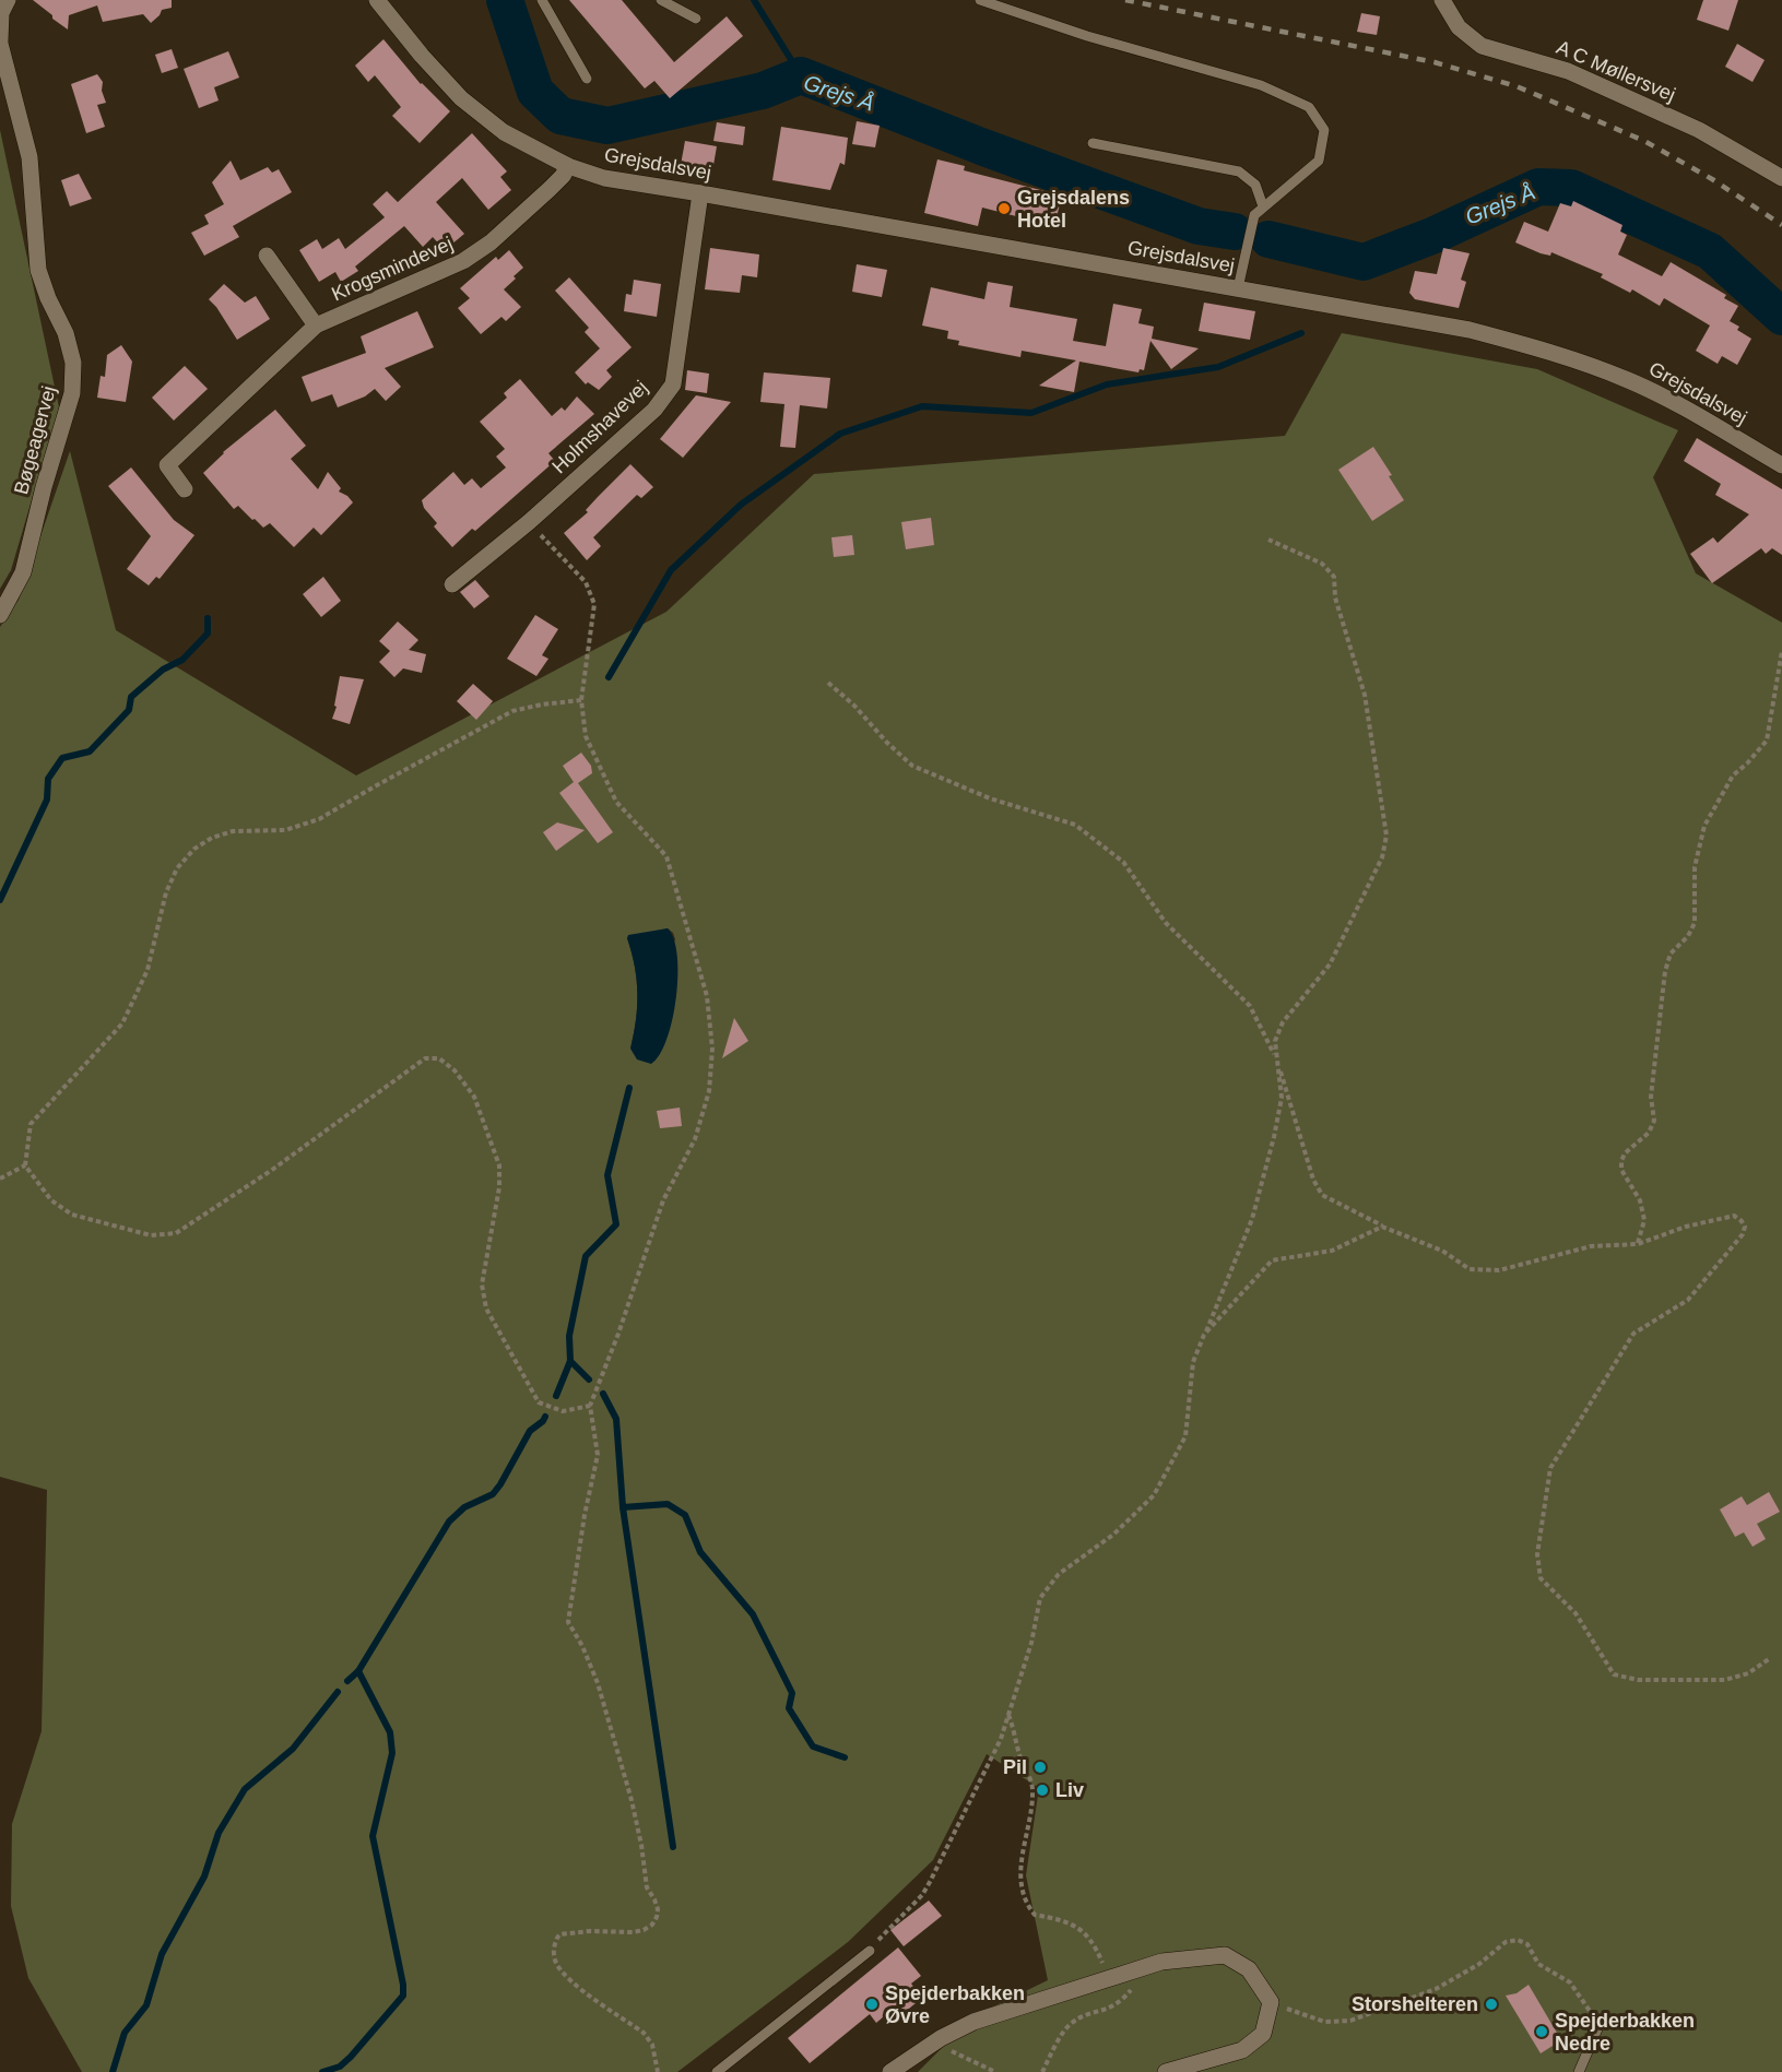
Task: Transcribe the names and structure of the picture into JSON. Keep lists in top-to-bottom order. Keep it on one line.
{"streets":{"street":["A C Møllersvej","Grejsdalsvej","Krogsmindevej","Holmshavevej","Bøgeagervej"]},"crossings":[["Grejsdalsvej","Krogsmindevej"],["Grejsdalsvej","Holmshavevej"]],"water":["Grejs Å"],"places":["Grejsdalens Hotel","Pil","Liv","Spejderbakken Øvre","Storshelteren","Spejderbakken Nedre"]}
